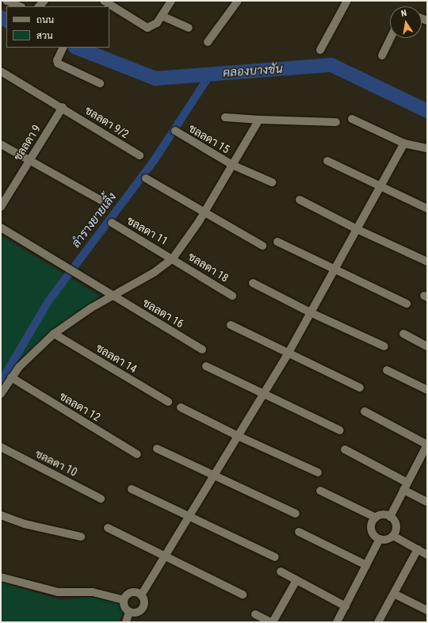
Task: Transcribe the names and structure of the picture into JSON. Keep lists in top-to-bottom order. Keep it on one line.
{"streets":{"street":["ชลลดา 9/2","ชลลดา 15","ชลลดา 9","ชลลดา 11","ชลลดา 18","ชลลดา 16","ชลลดา 14","ชลลดา 12","ชลลดา 10"]},"crossings":[["ชลลดา 9/2","ชลลดา 9"],["ชลลดา 11","ชลลดา 18"]],"water":["คลองบางชัน","ลำรางยายเลิ้ง"],"legend":["ถนน","สวน"],"north":"top"}
